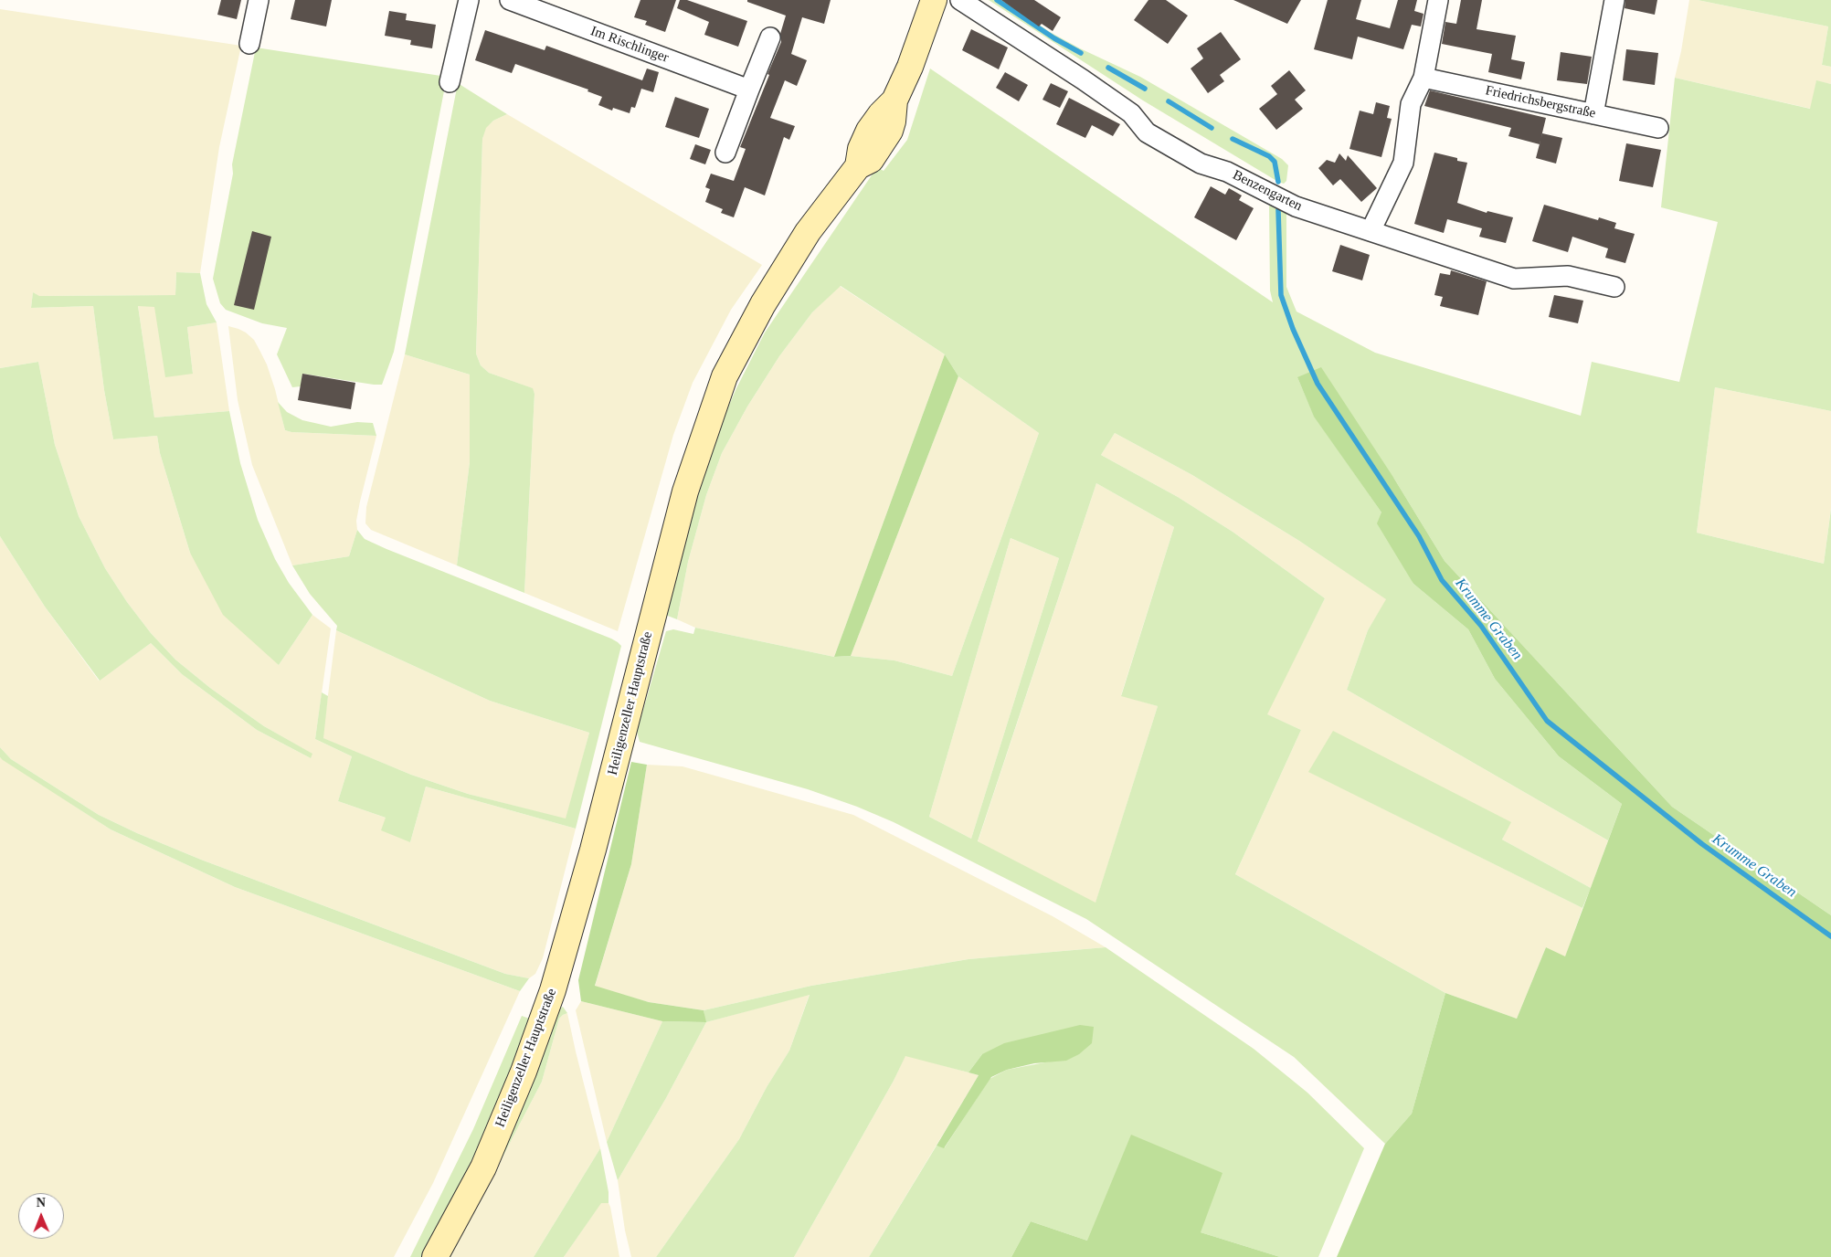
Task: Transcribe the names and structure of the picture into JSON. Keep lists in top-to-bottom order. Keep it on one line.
{"streets":{"street":["Im Rischlinger","Friedrichsbergstraße","Benzengarten","Heiligenzeller Hauptstraße"]},"water":["Krumme Graben"],"north":"top"}
